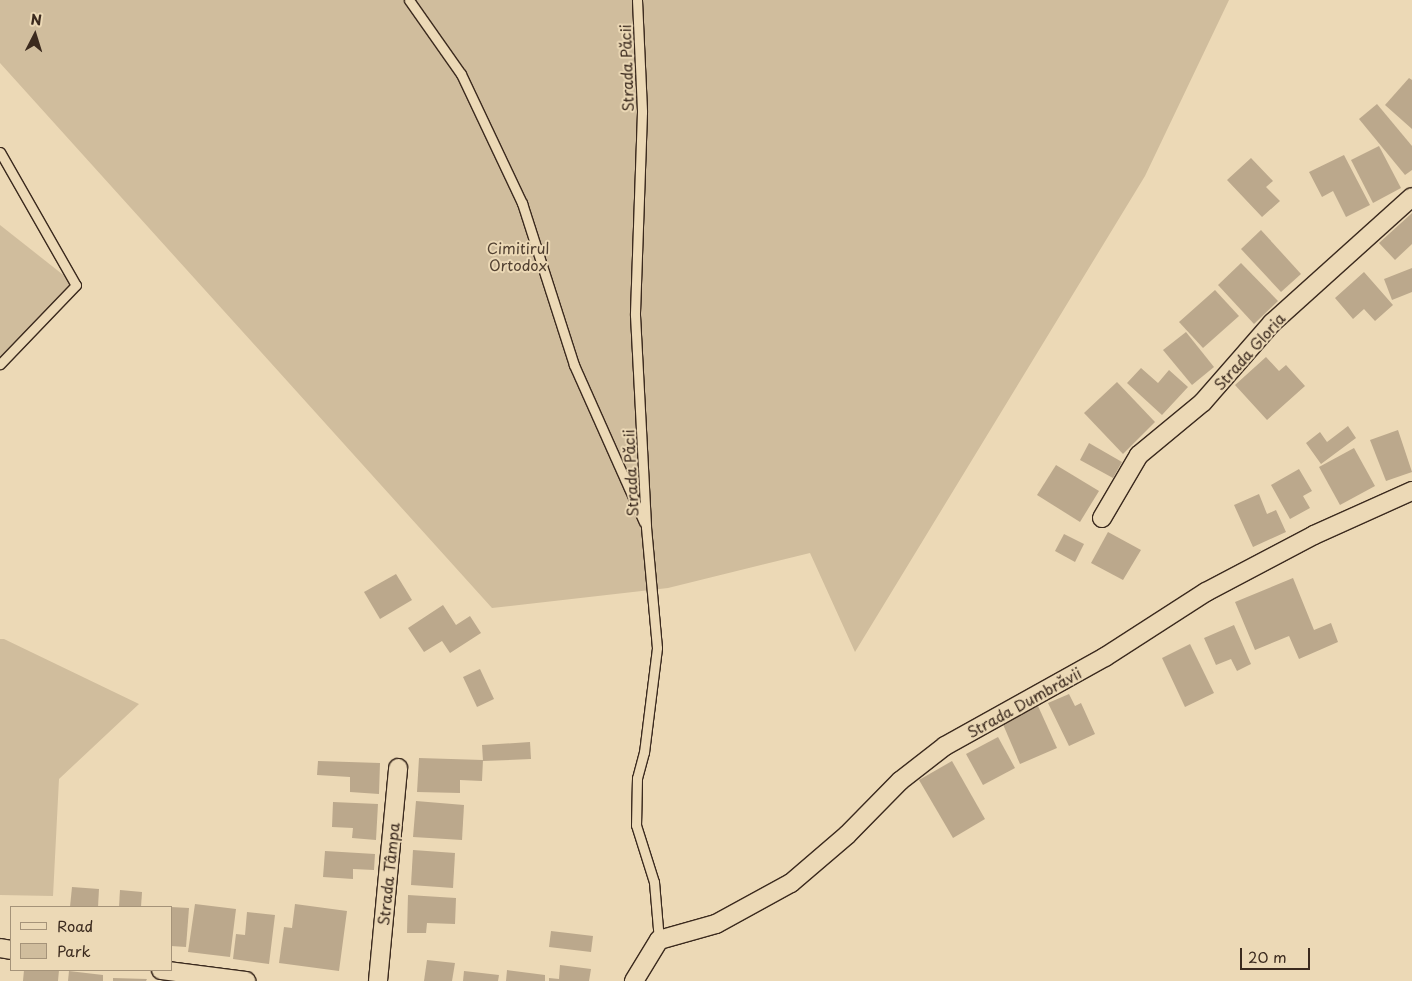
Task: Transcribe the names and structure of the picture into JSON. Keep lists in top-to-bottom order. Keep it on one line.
{"streets":{"street":["Strada Gloria","Strada Dumbrăvii","Strada Tâmpa"],"lane":["Strada Păcii"]},"crossings":[["Strada Păcii","Strada Dumbrăvii"]],"parks":["Cimitirul Ortodox"],"legend":["Road","Park"],"scale_bar":"20 m","north":"top"}
